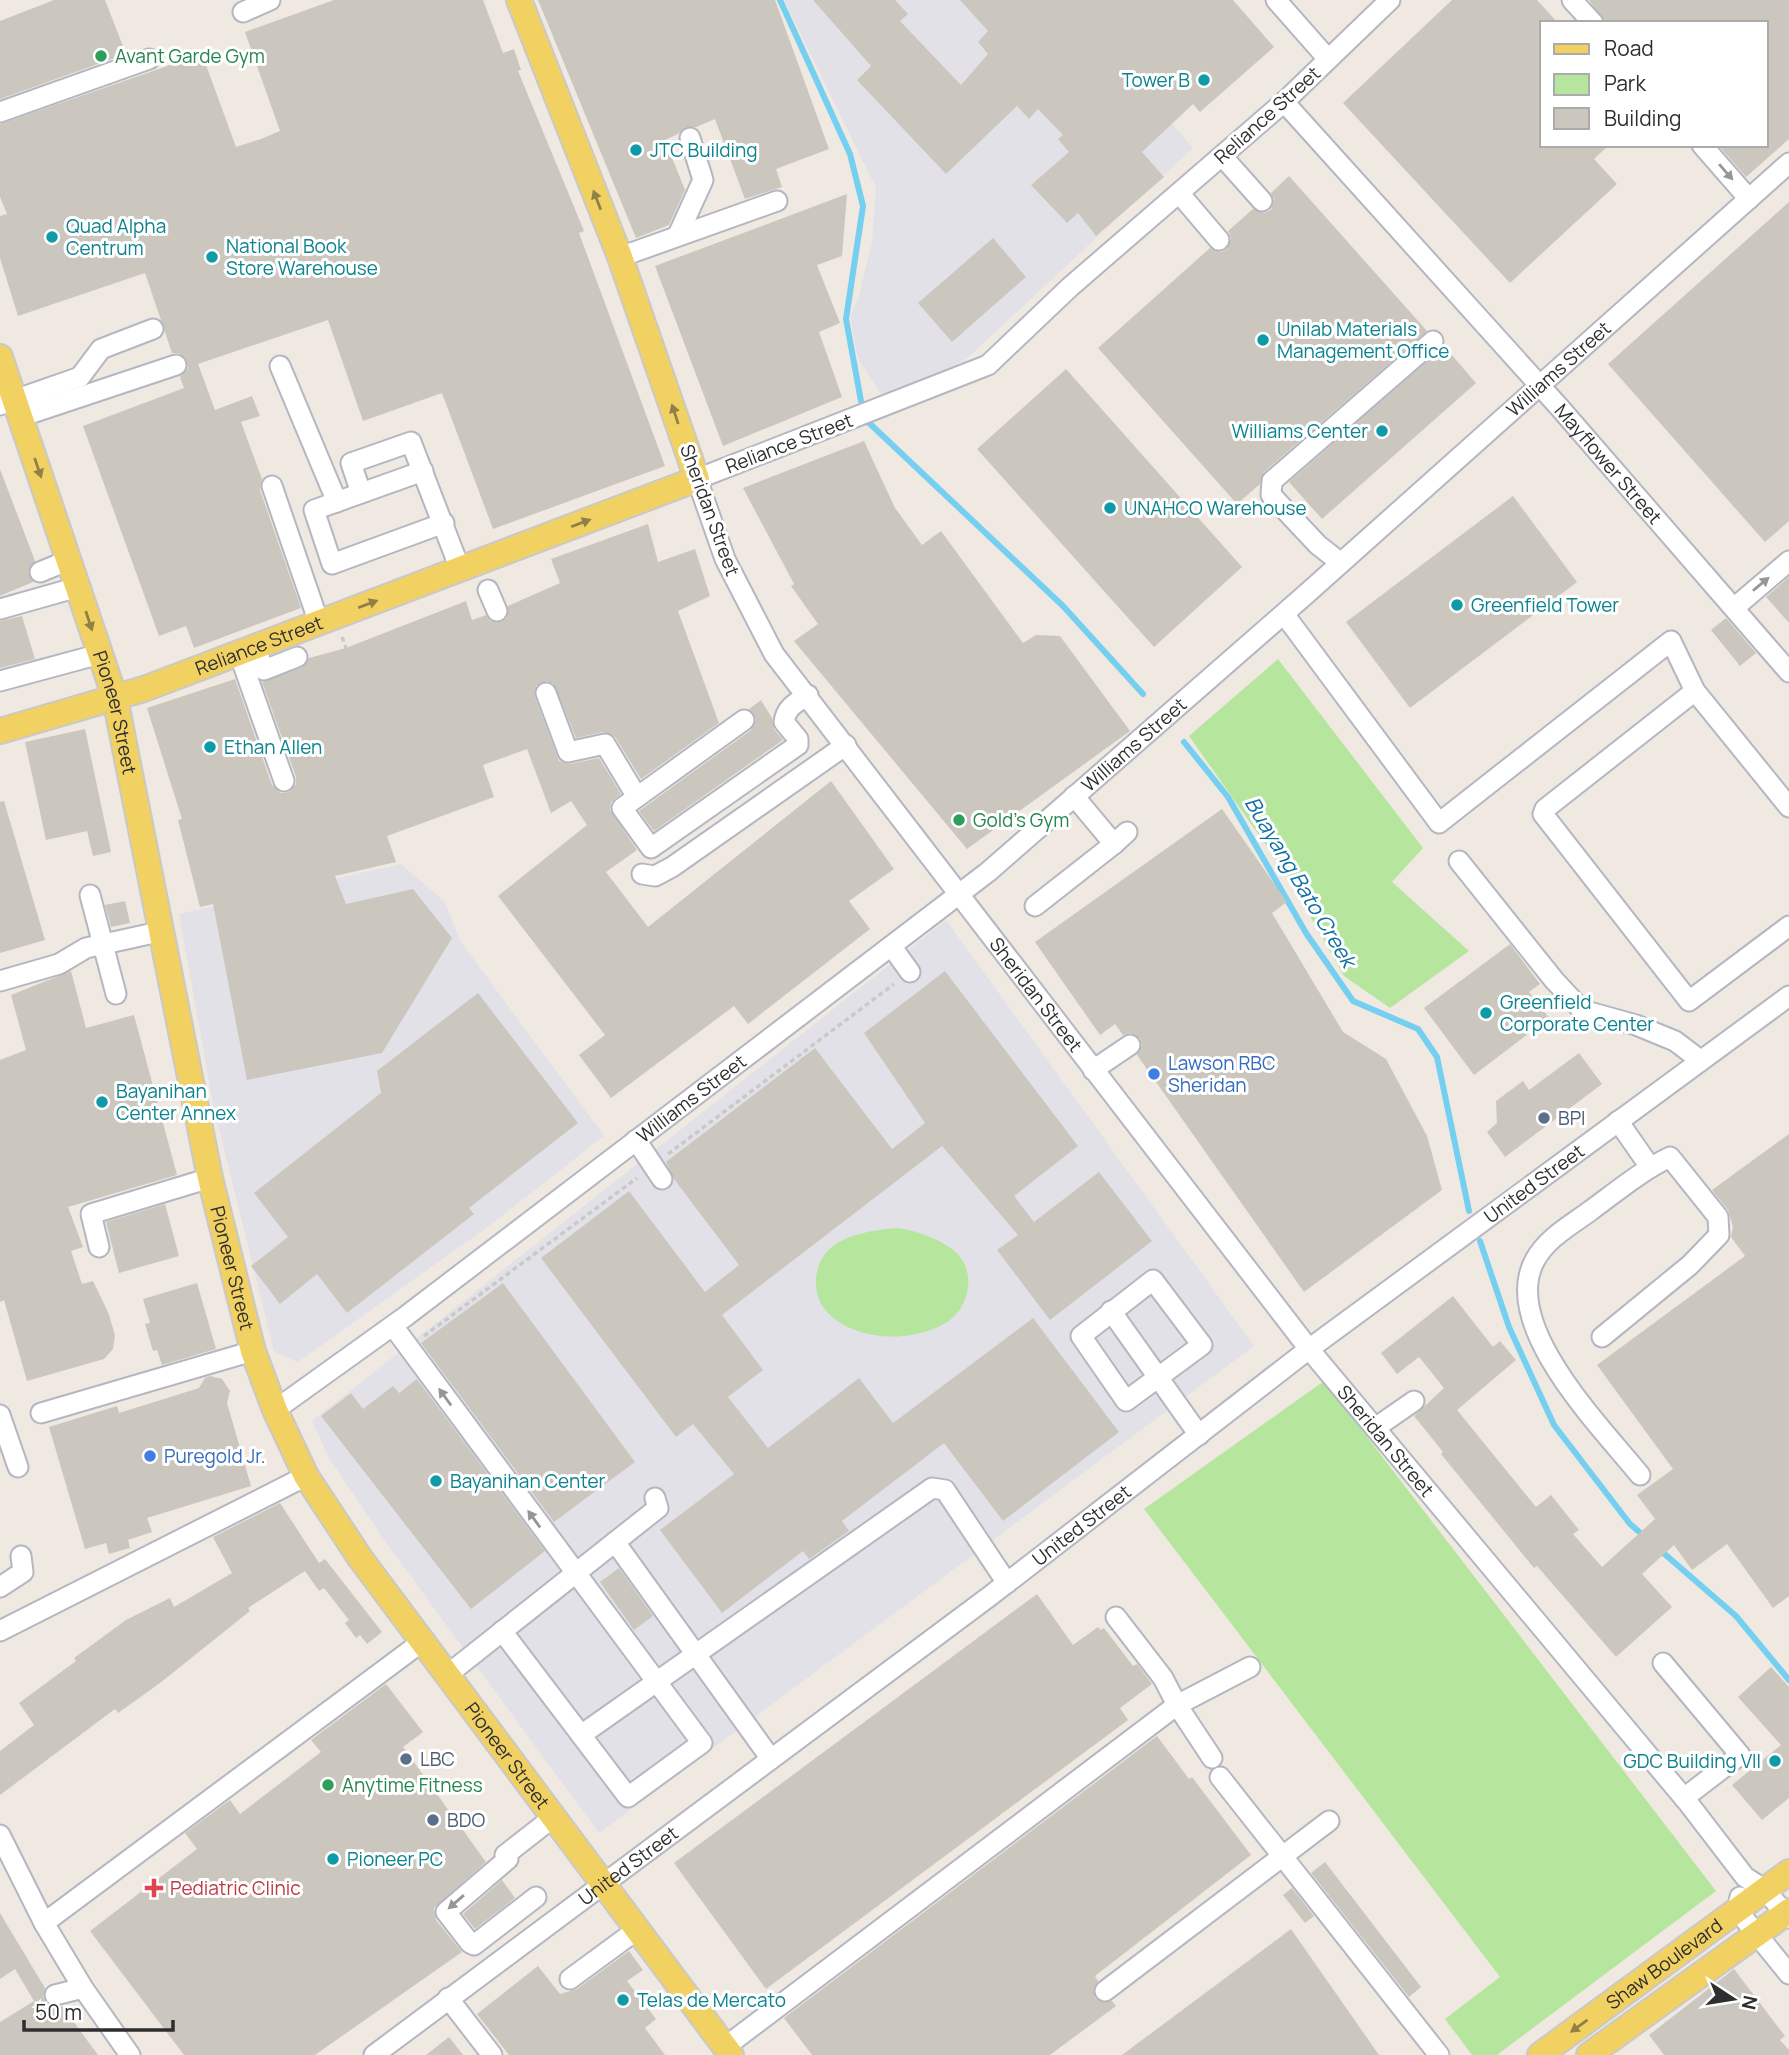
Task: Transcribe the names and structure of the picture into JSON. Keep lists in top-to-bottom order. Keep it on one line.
{"streets":{"main road":["Reliance Street","Sheridan Street","Pioneer Street","Shaw Boulevard"],"street":["Williams Street","Mayflower Street","United Street"]},"crossings":[["Reliance Street","Mayflower Street"],["Reliance Street","Sheridan Street"],["Reliance Street","Pioneer Street"],["Williams Street","Mayflower Street"],["Williams Street","Sheridan Street"],["Williams Street","Pioneer Street"],["Sheridan Street","United Street"],["Sheridan Street","Shaw Boulevard"],["Pioneer Street","United Street"]],"water":["Buayang Bato Creek"],"places":{"other":["Avant Garde Gym","Tower B","JTC Building","Quad Alpha Centrum","National Book Store Warehouse","Unilab Materials Management Office","Williams Center","UNAHCO Warehouse","Greenfield Tower","Ethan Allen","Gold's Gym","Greenfield Corporate Center","Lawson RBC Sheridan","Bayanihan Center Annex","BPI","Puregold Jr.","Bayanihan Center","LBC","GDC Building VII","Anytime Fitness","BDO","Pioneer PC","Telas de Mercato"],"health":["Pediatric Clinic"]},"legend":["Road","Park","Building"],"scale_bar":"50 m","north":"right"}
